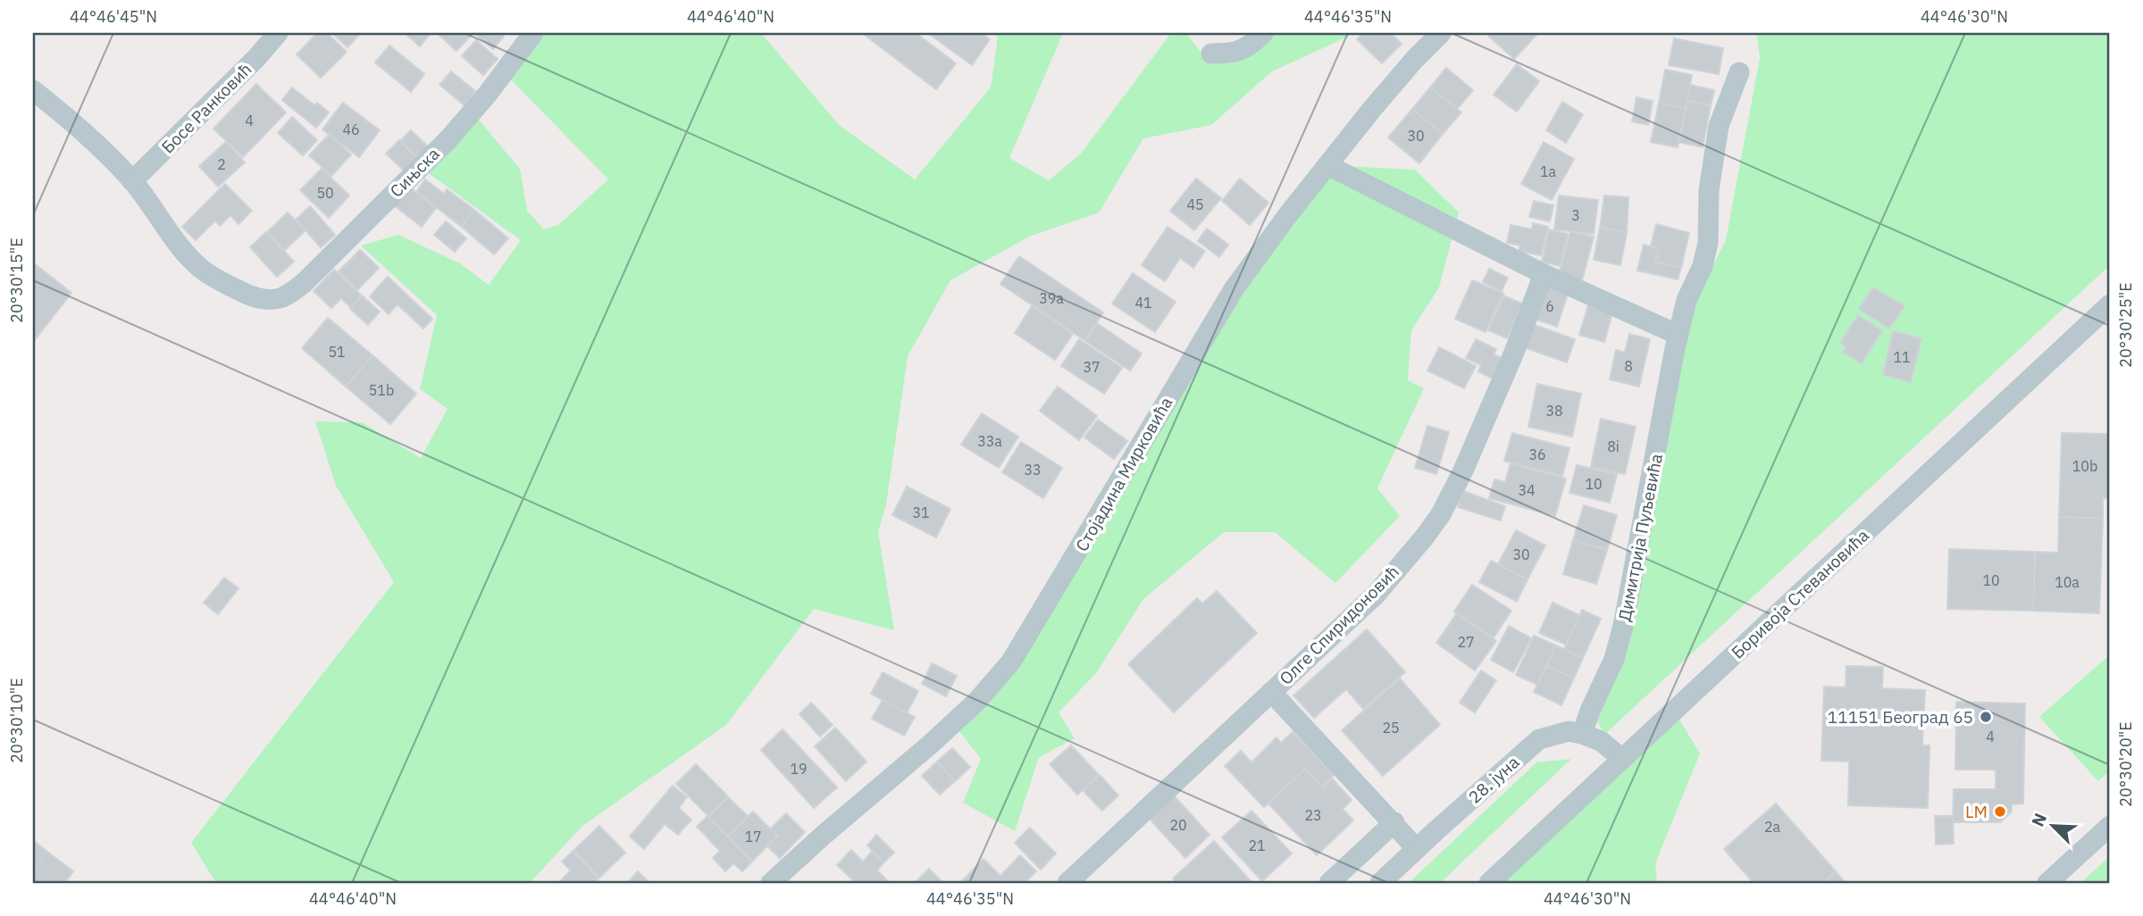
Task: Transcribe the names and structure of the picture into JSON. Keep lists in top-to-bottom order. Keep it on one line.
{"streets":{"street":["Босе Ранковић","Сињска","Стојадина Мирковића","Димитрија Пуљевића","Боривоја Стевановића","Олге Спиридоновић","28. јуна"]},"crossings":[["Босе Ранковић","Сињска"],["Димитрија Пуљевића","28. јуна"],["Боривоја Стевановића","28. јуна"]],"places":["11151 Београд 65","LM"],"house_numbers":["4","46","30","2","1a","50","45","3","39a","41","6","51","11","8","37","51b","38","33a","8i","36","10b","33","10","34","31","30","10","10a","27","25","4","19","23","20","2a","17","21"],"north":"top left","coordinates":["44°46'45\"N","44°46'40\"N","44°46'35\"N","44°46'30\"N","20°30'15\"E","20°30'25\"E","20°30'10\"E","20°30'20\"E"]}
